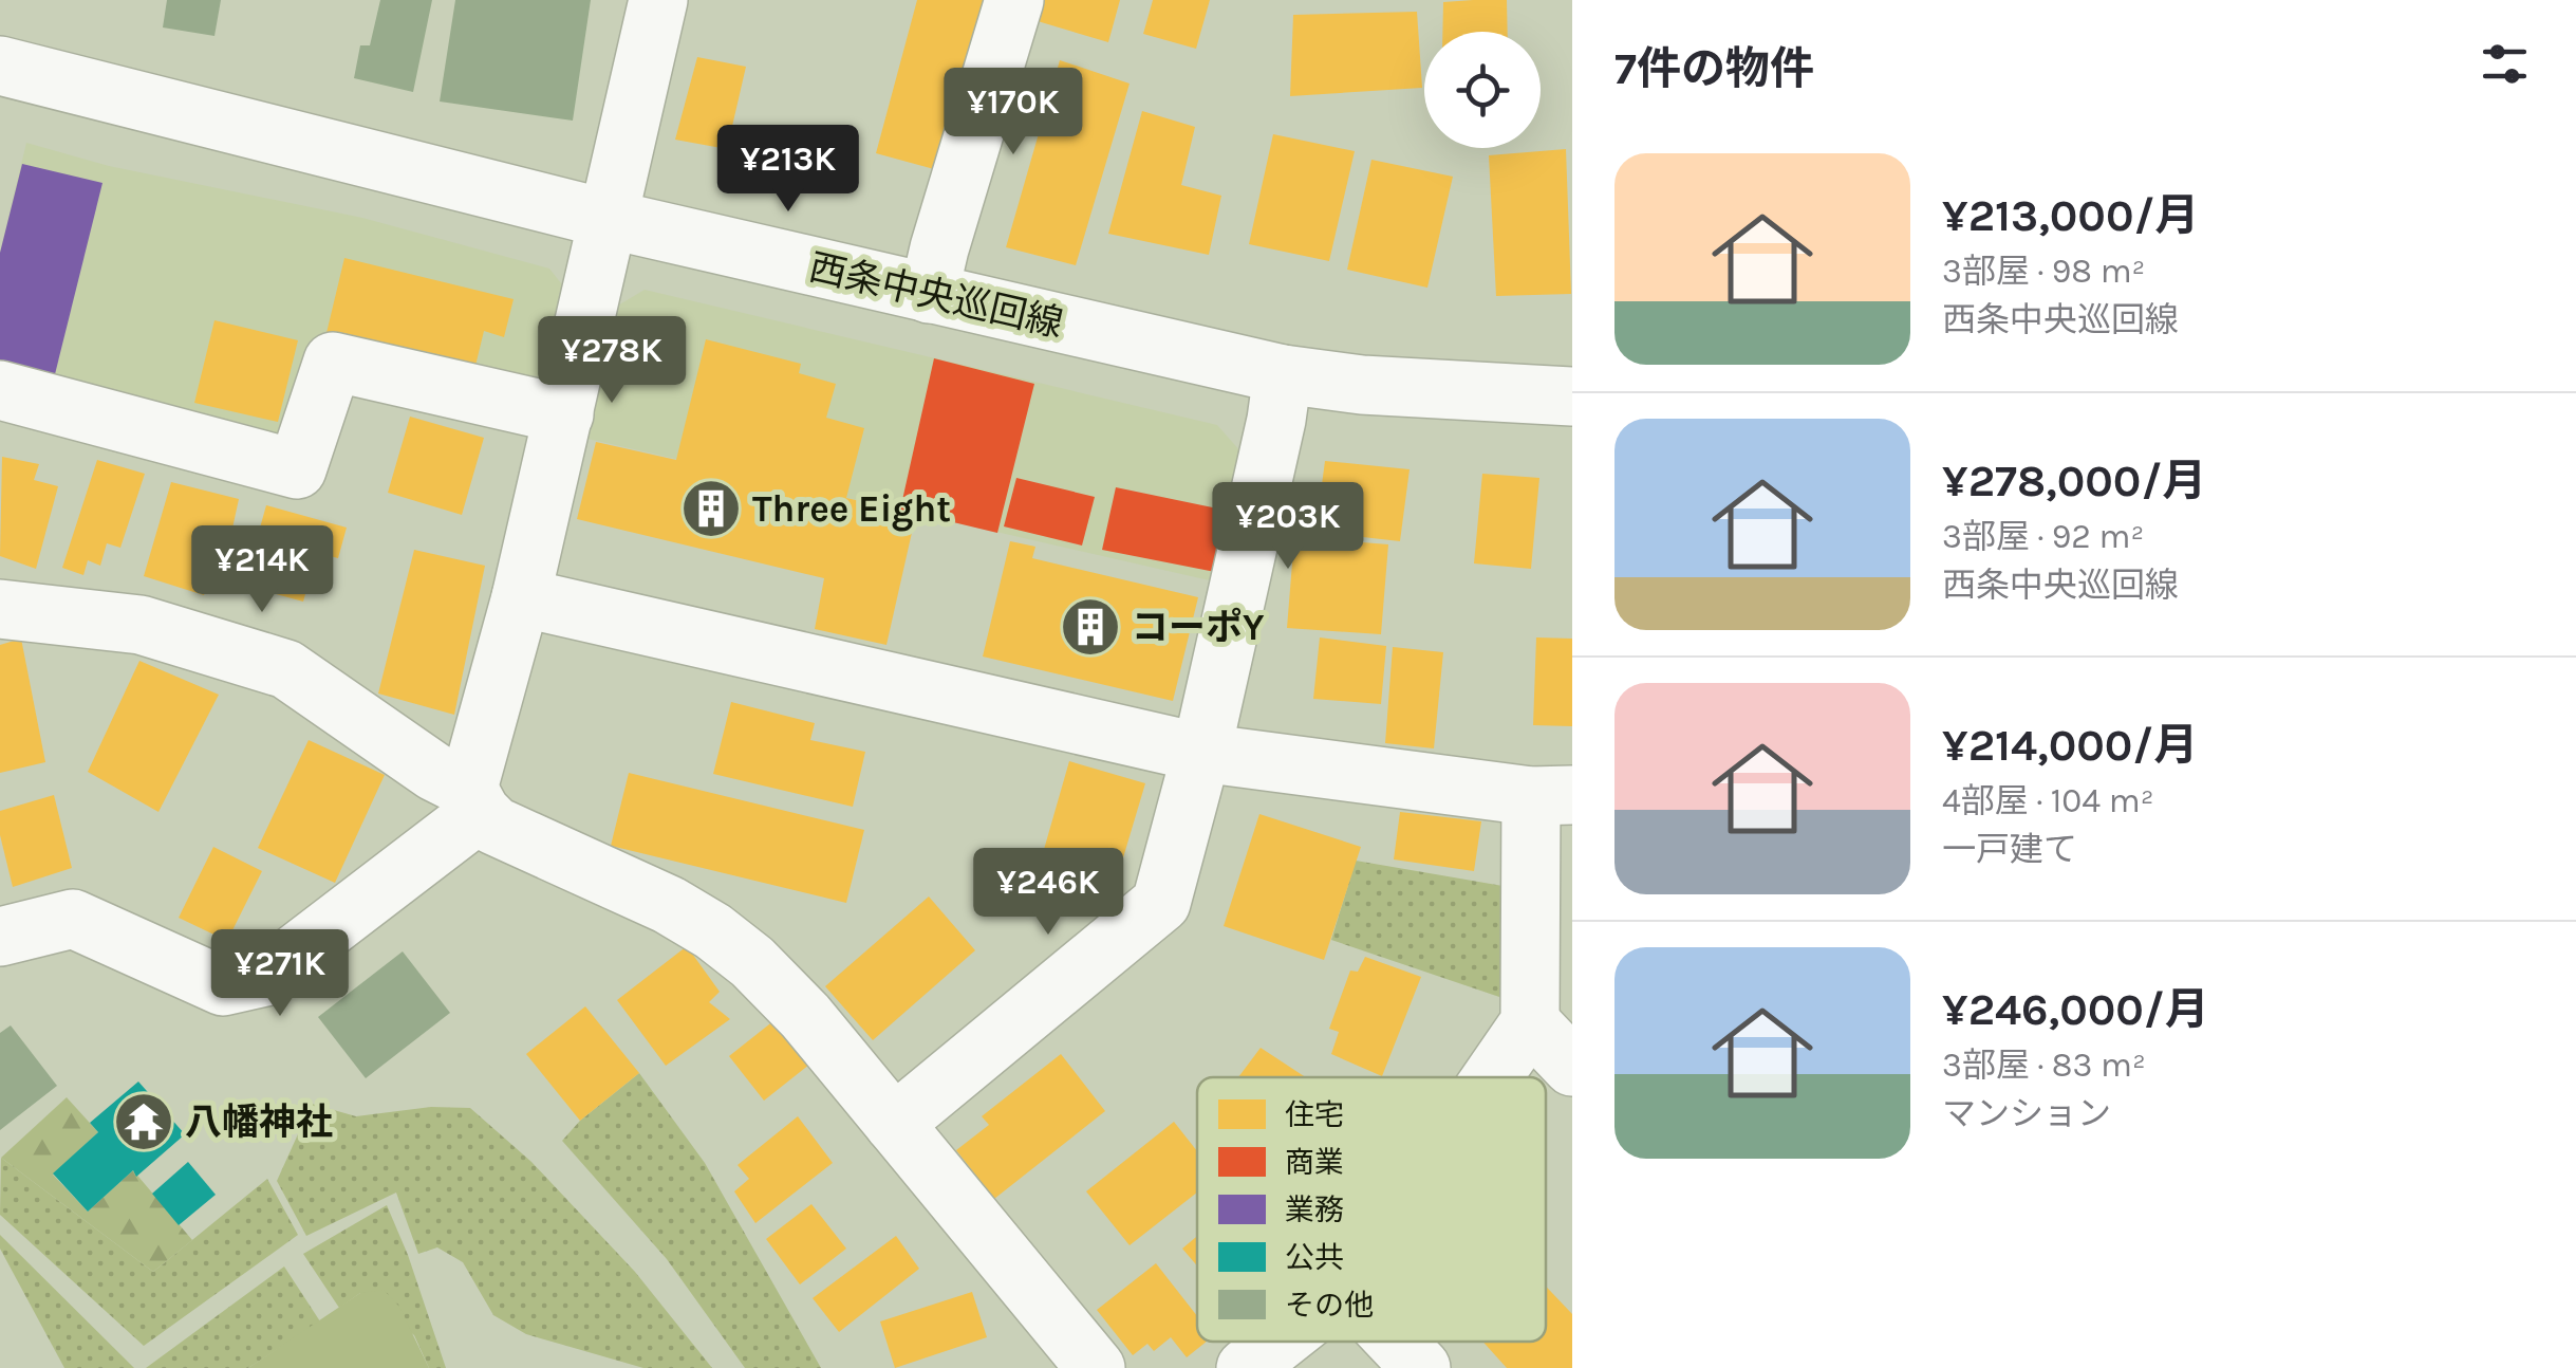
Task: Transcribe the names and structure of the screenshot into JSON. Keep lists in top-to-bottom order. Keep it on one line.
{"streets":{"street":["西条中央巡回線"]},"places":{"building":["Three Eight","コーポY"],"temple":["八幡神社"]},"legend":["住宅","商業","業務","公共","その他"],"page":{"heading":"7件の物件","price":["¥170K","¥213K","¥278K","¥203K","¥214K","¥246K","¥271K"],"list":[{"name":"¥213,000/月","note":"3部屋 · 98 m² · 西条中央巡回線"},{"name":"¥278,000/月","note":"3部屋 · 92 m² · 西条中央巡回線"},{"name":"¥214,000/月","note":"4部屋 · 104 m² · 一戸建て"},{"name":"¥246,000/月","note":"3部屋 · 83 m² · マンション"}]}}
